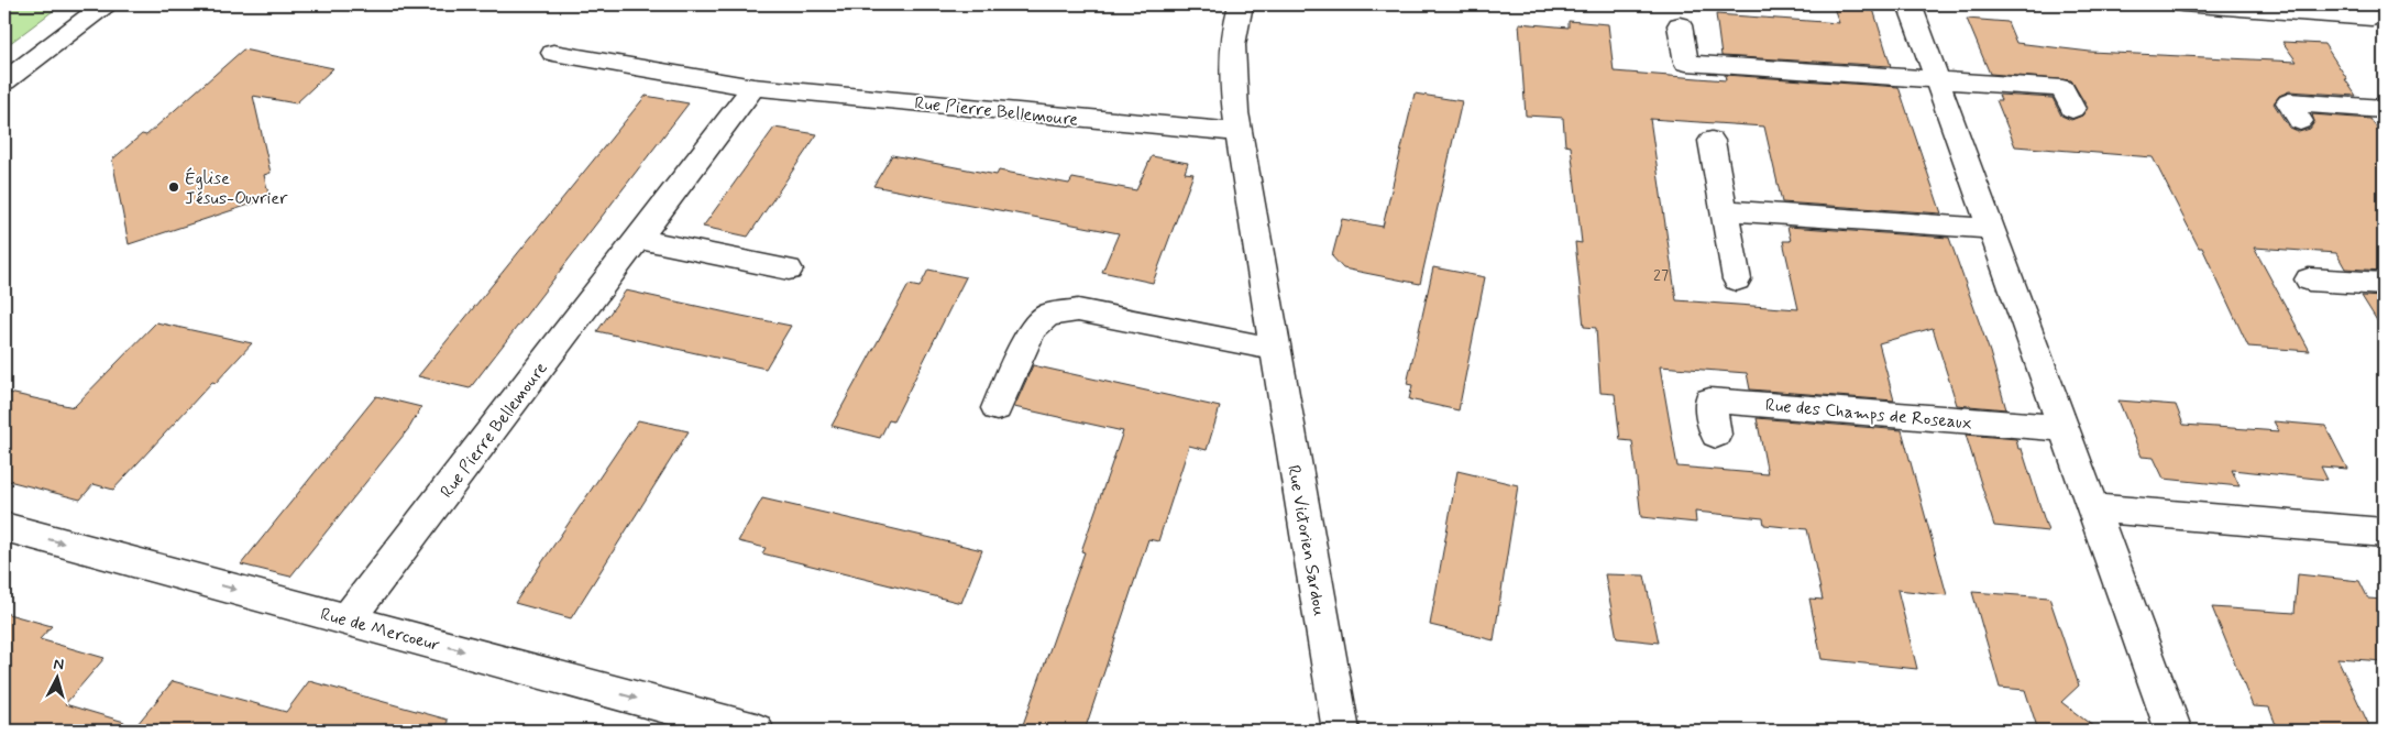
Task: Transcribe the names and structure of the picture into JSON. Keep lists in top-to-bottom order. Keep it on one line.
{"streets":{"street":["Rue Pierre Bellemoure","Rue des Champs de Roseaux","Rue Victorien Sardou","Rue de Mercoeur"]},"crossings":[["Rue Pierre Bellemoure","Rue Victorien Sardou"],["Rue Pierre Bellemoure","Rue de Mercoeur"]],"one_way":["Rue de Mercoeur"],"places":["Église Jésus-Ouvrier"],"house_numbers":["27"],"north":"top"}
